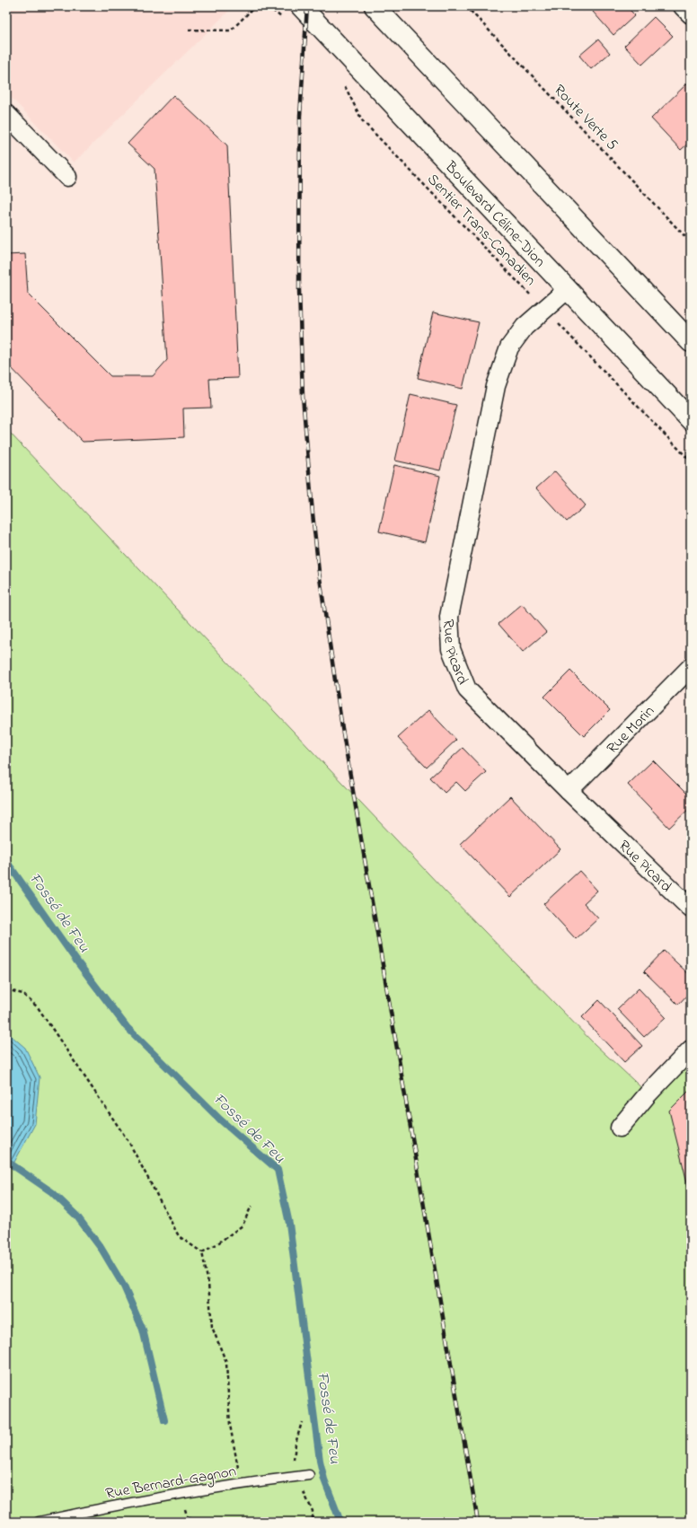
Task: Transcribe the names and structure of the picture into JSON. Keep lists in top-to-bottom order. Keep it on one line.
{"streets":{"main road":["Boulevard Céline-Dion"],"street":["Rue Picard","Rue Morin"],"lane":["Rue Bernard-Gagnon"],"path":["Route Verte 5","Sentier Trans-Canadien"]},"crossings":[["Boulevard Céline-Dion","Rue Picard"],["Sentier Trans-Canadien","Rue Picard"],["Rue Picard","Rue Morin"]],"water":["Fossé de Feu"]}
